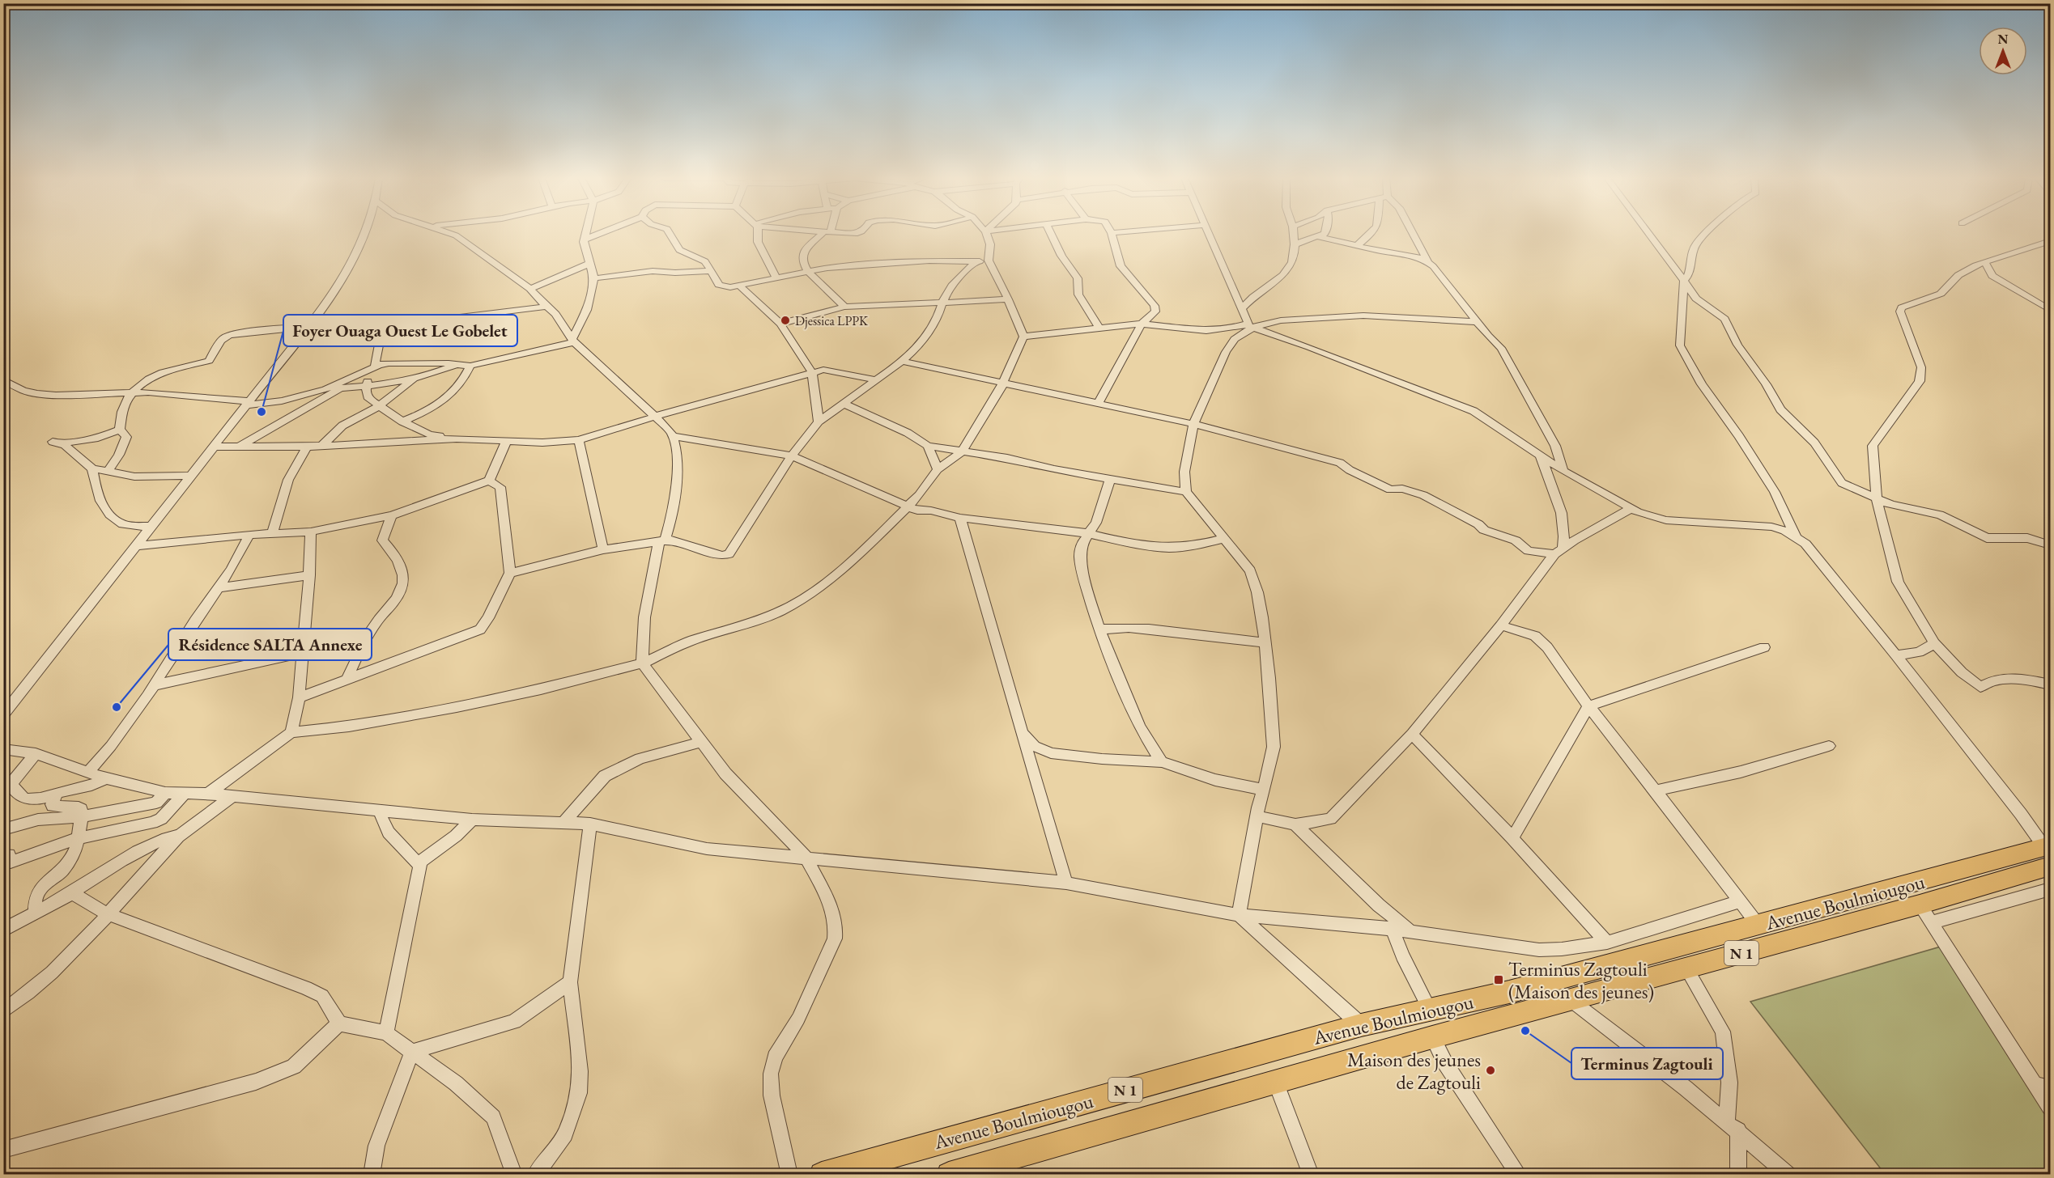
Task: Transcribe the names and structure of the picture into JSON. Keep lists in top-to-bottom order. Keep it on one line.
{"streets":{"highway":["Avenue Boulmiougou","N 1"]},"places":{"other":["Djessica LPPK","Foyer Ouaga Ouest Le Gobelet","Résidence SALTA Annexe","Terminus Zagtouli","Maison des jeunes de Zagtouli"],"transit":["Terminus Zagtouli (Maison des jeunes)"]},"north":"top"}
